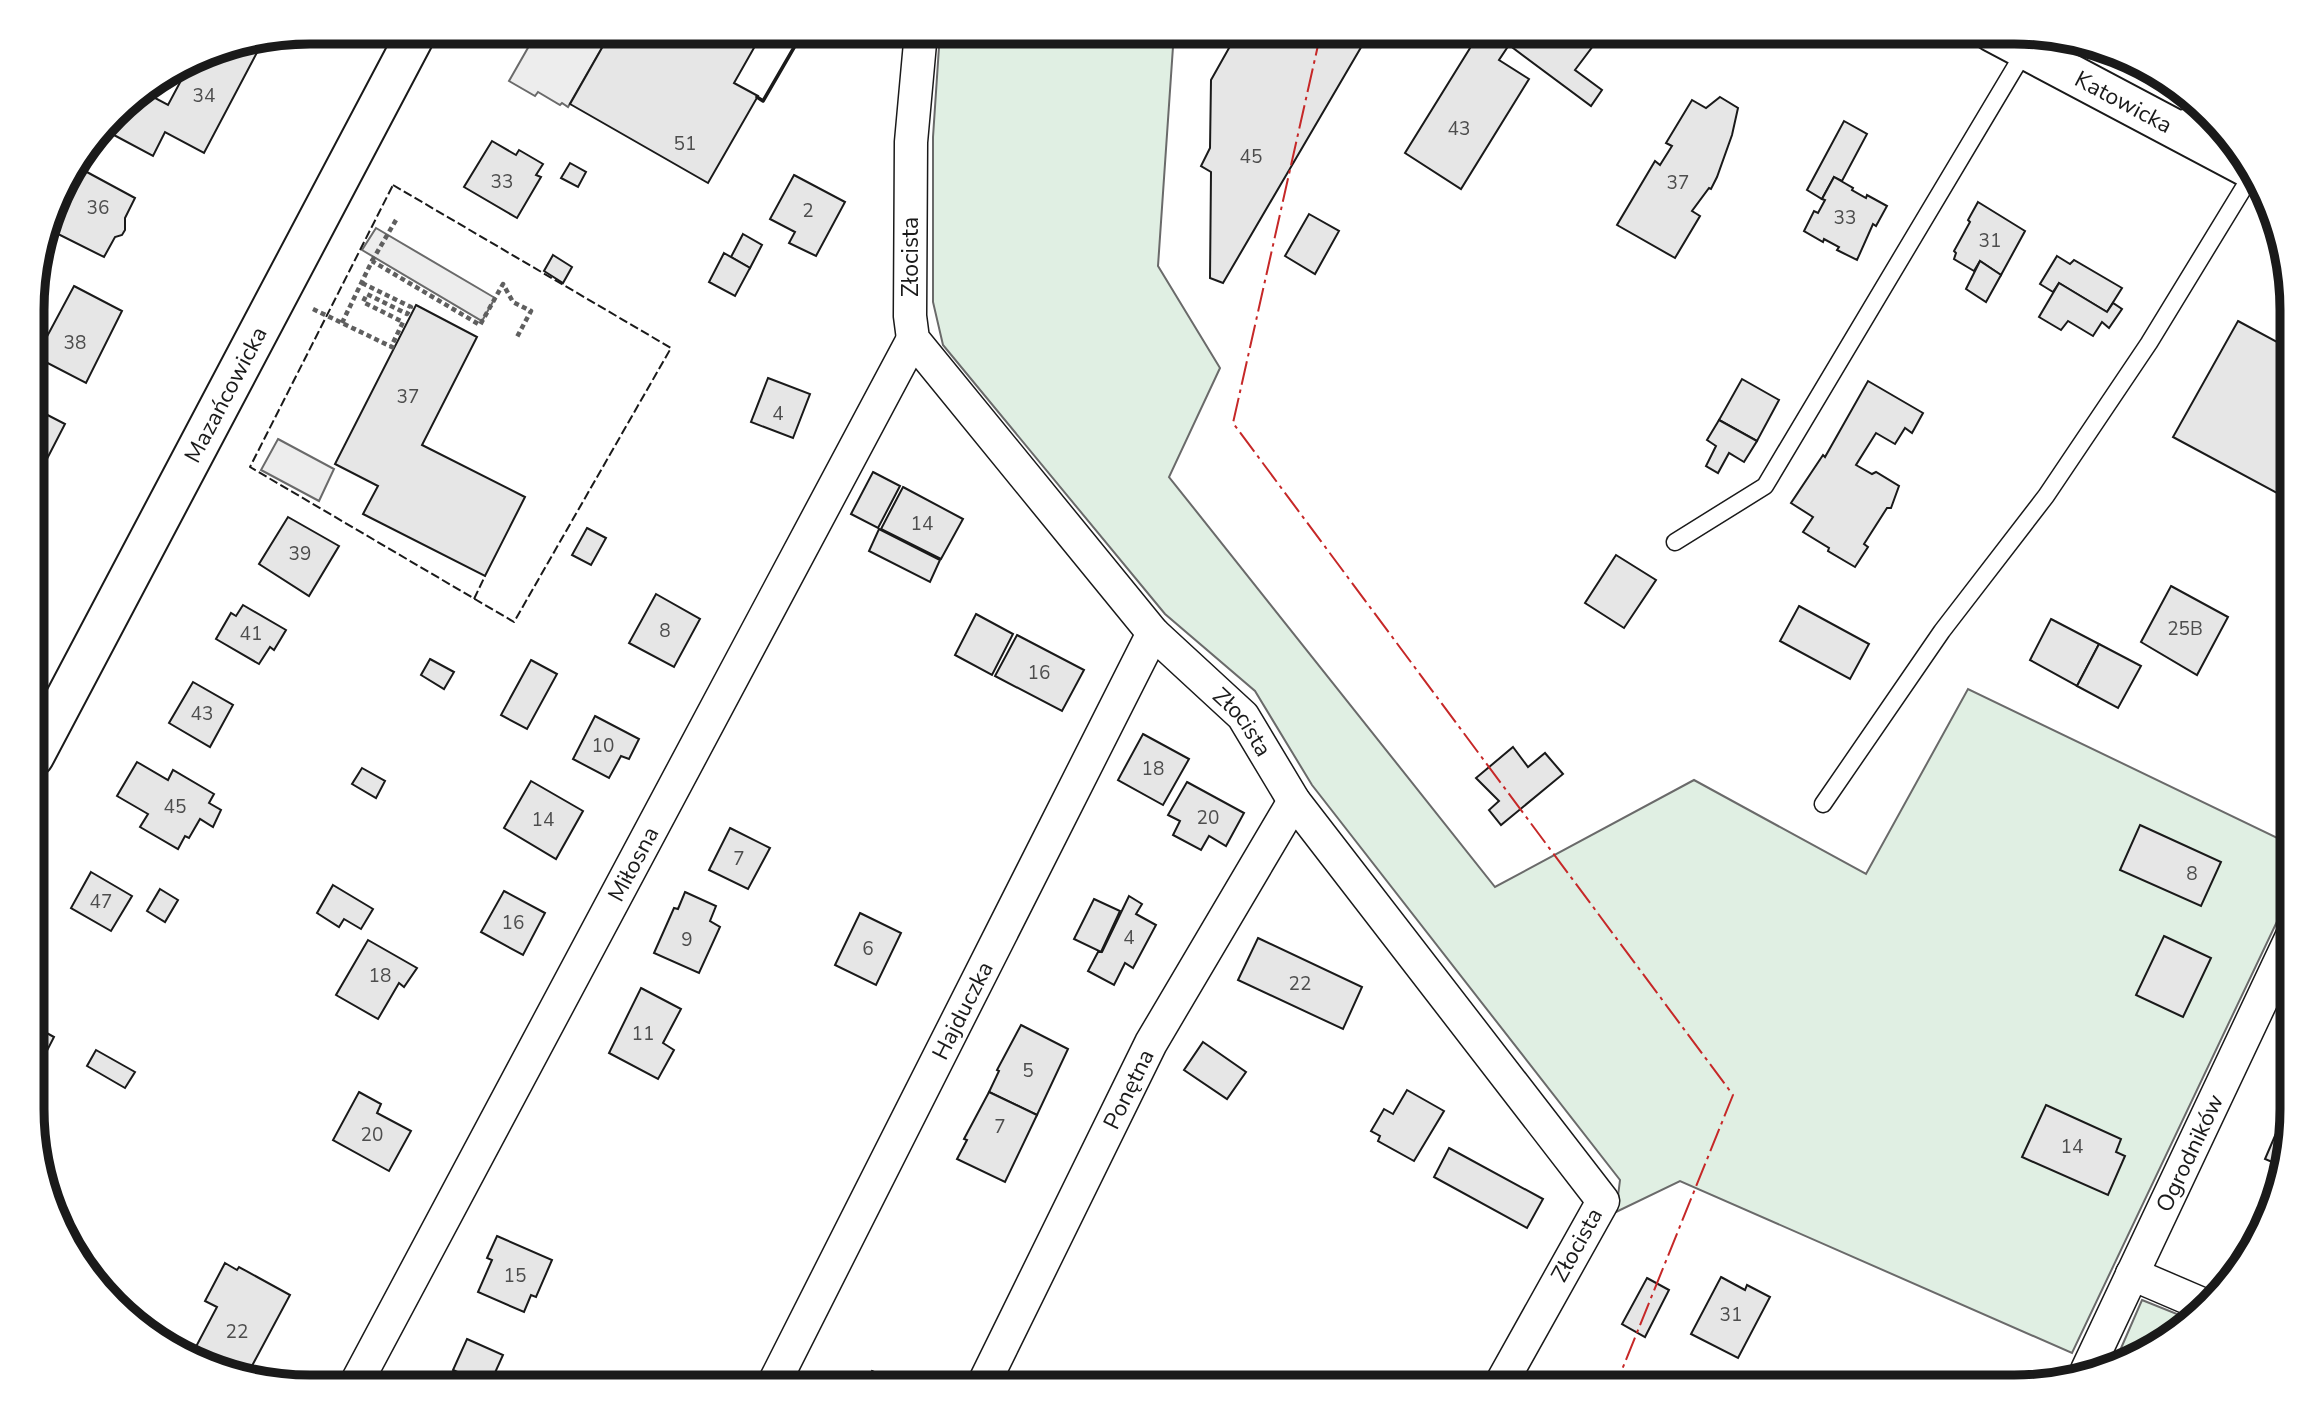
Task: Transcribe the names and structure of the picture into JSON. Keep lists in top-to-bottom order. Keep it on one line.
{"streets":{"street":["Katowicka","Złocista","Mazańcowicka","Miłosna","Hajduczka","Ponętna","Ogrodników"]},"crossings":[["Złocista","Miłosna"],["Złocista","Hajduczka"],["Złocista","Ponętna"]],"house_numbers":["34","43","51","45","33","37","36","2","33","31","38","37","4","14","39","25B","8","41","16","43","10","18","45","20","14","7","8","47","16","4","9","6","18","22","11","5","7","20","14","15","31","22"]}
